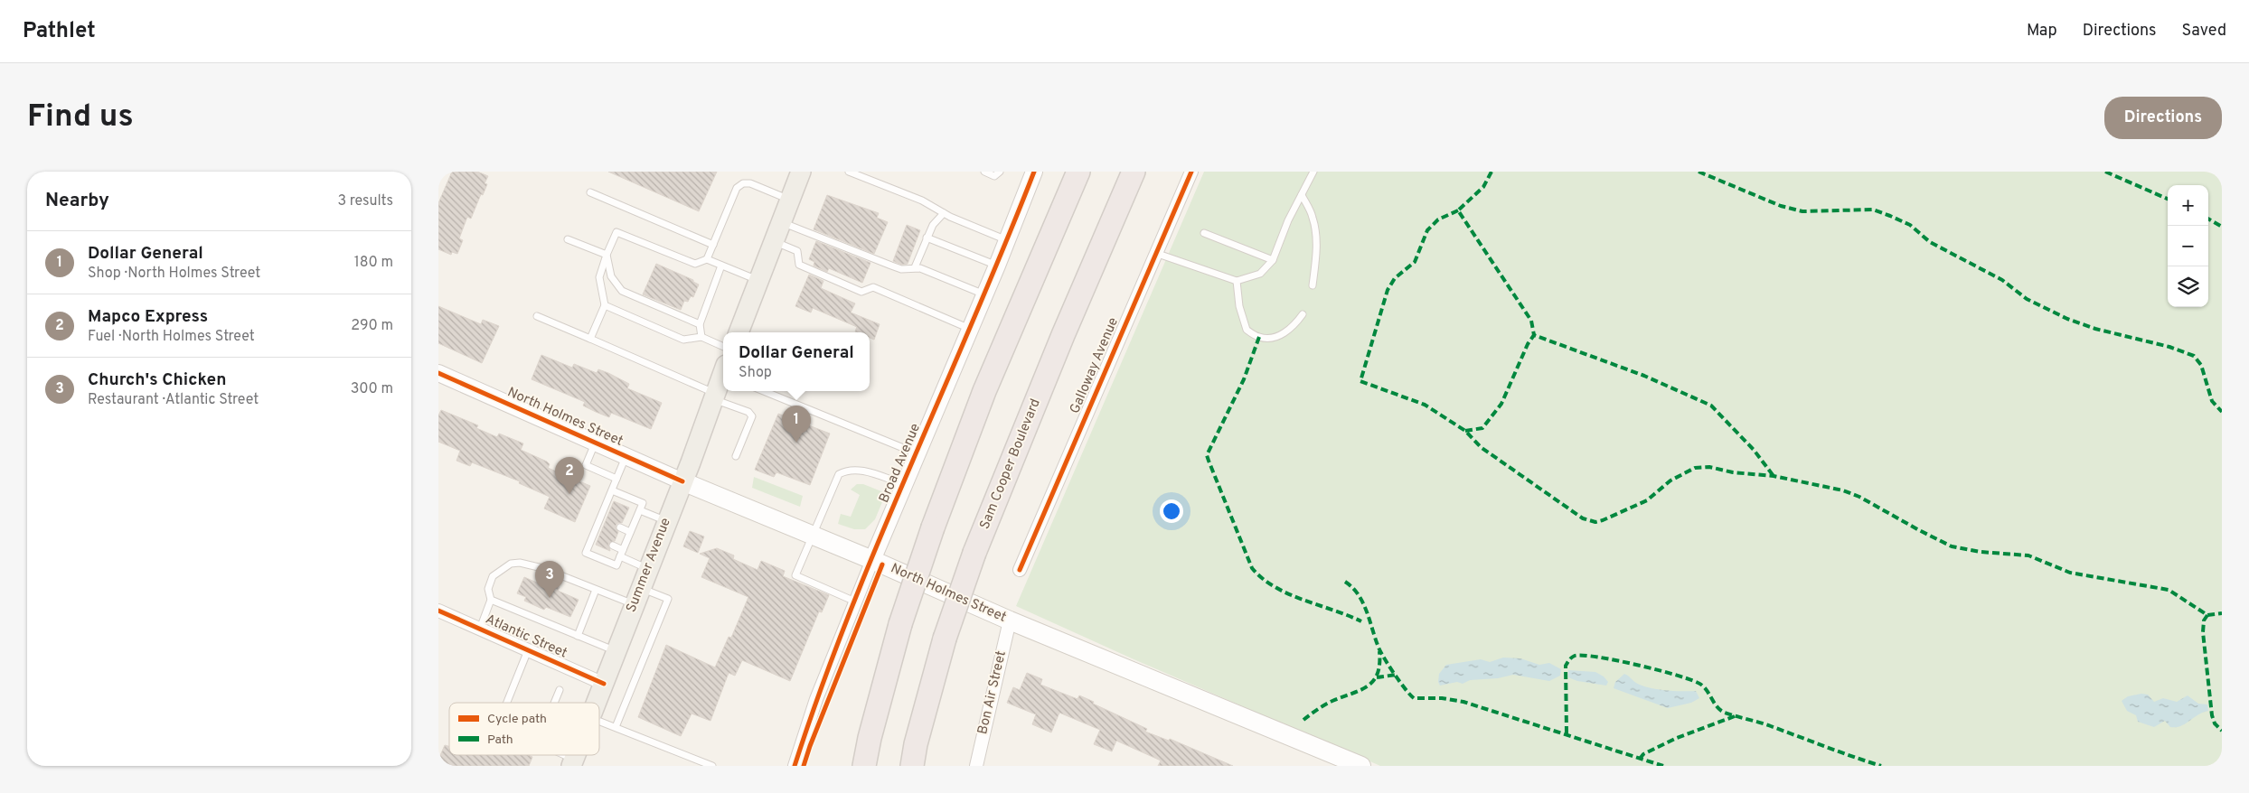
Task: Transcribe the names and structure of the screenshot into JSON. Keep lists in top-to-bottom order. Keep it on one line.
{"streets":{"highway":["Sam Cooper Boulevard"],"main road":["North Holmes Street","Summer Avenue"],"street":["Galloway Avenue","Broad Avenue","Atlantic Street","Bon Air Street"]},"crossings":[["North Holmes Street","Broad Avenue"],["North Holmes Street","Summer Avenue"],["North Holmes Street","Bon Air Street"],["Summer Avenue","Atlantic Street"]],"legend":["Cycle path","Path"],"page":{"header":"Pathlet","nav":["Map","Directions","Saved"],"buttons":"Directions","title":"Find us","heading":["Nearby","3 results"],"map_buttons":["+","−"],"list":[{"mark":"1","name":"Dollar General","note":"Shop · North Holmes Street","value":"180 m"},{"mark":"2","name":"Mapco Express","note":"Fuel · North Holmes Street","value":"290 m"},{"mark":"3","name":"Church's Chicken","note":"Restaurant · Atlantic Street","value":"300 m"}],"popup":["Dollar General","Shop"],"pins":["1","2","3"]}}
